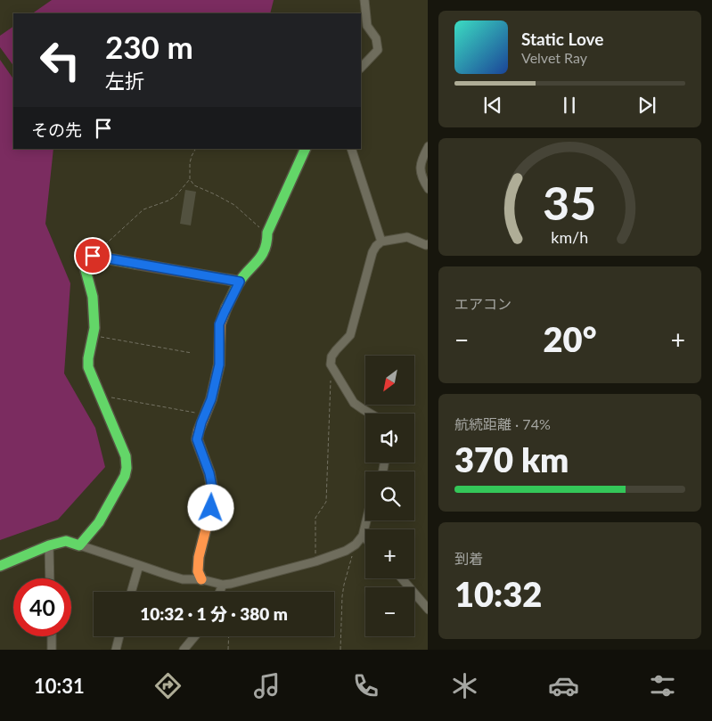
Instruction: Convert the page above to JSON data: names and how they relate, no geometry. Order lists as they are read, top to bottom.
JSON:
{
  "north": "bottom left",
  "page": {
    "turn": ["230 m", "左折"],
    "song": ["Static Love", "Velvet Ray"],
    "then": "その先",
    "tile": [
      "エアコン",
      ["航続距離 · 74%", "370 km"],
      ["到着", "10:32"]
    ],
    "heat": ["−", "20°", "+"],
    "map_buttons": ["+", "−"],
    "limit": "40",
    "trip": "10:32 · 1 分 · 380 m",
    "tabs": "10:31",
    "gauge": ["35", "km/h"]
  }
}
